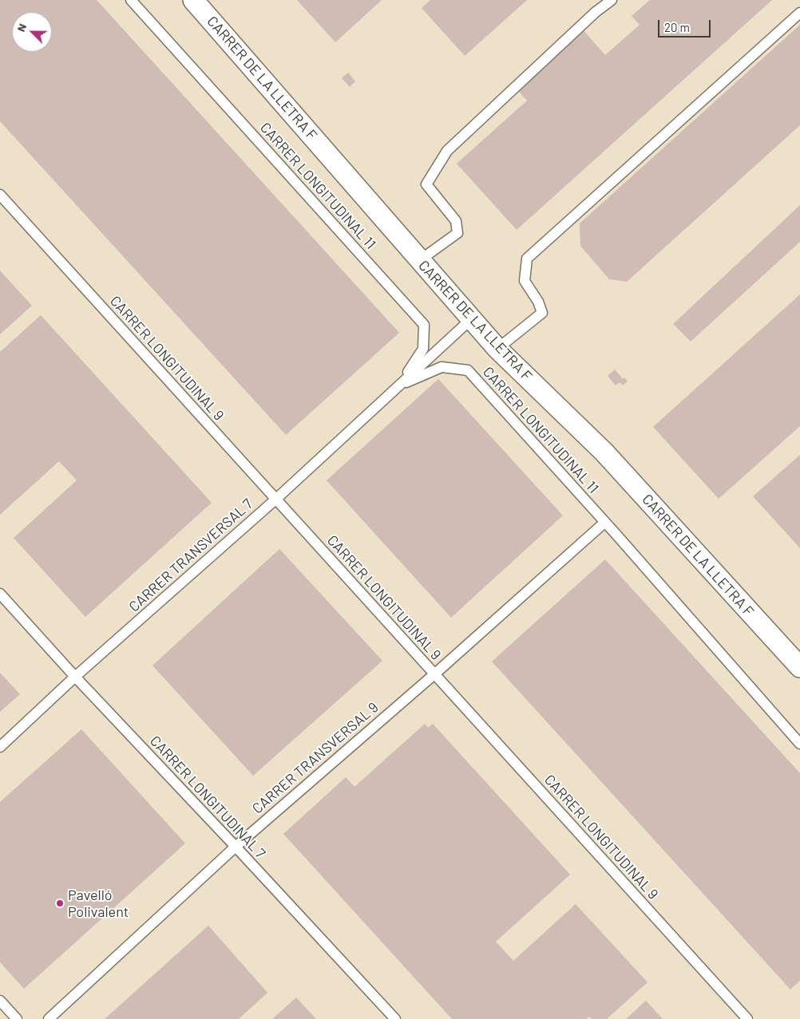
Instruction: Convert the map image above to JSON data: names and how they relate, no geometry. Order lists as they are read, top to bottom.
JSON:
{
  "streets": {
    "street": ["CARRER DE LA LLETRA F"],
    "lane": [
      "CARRER LONGITUDINAL 11",
      "CARRER LONGITUDINAL 9",
      "CARRER TRANSVERSAL 7",
      "CARRER TRANSVERSAL 9",
      "CARRER LONGITUDINAL 7"
    ]
  },
  "crossings": [
    ["CARRER LONGITUDINAL 11", "CARRER TRANSVERSAL 7"],
    ["CARRER LONGITUDINAL 11", "CARRER TRANSVERSAL 9"],
    ["CARRER LONGITUDINAL 9", "CARRER TRANSVERSAL 7"],
    ["CARRER LONGITUDINAL 9", "CARRER TRANSVERSAL 9"],
    ["CARRER TRANSVERSAL 7", "CARRER LONGITUDINAL 7"],
    ["CARRER TRANSVERSAL 9", "CARRER LONGITUDINAL 7"]
  ],
  "places": ["Pavelló Polivalent"],
  "scale_bar": "20 m",
  "north": "top left"
}
